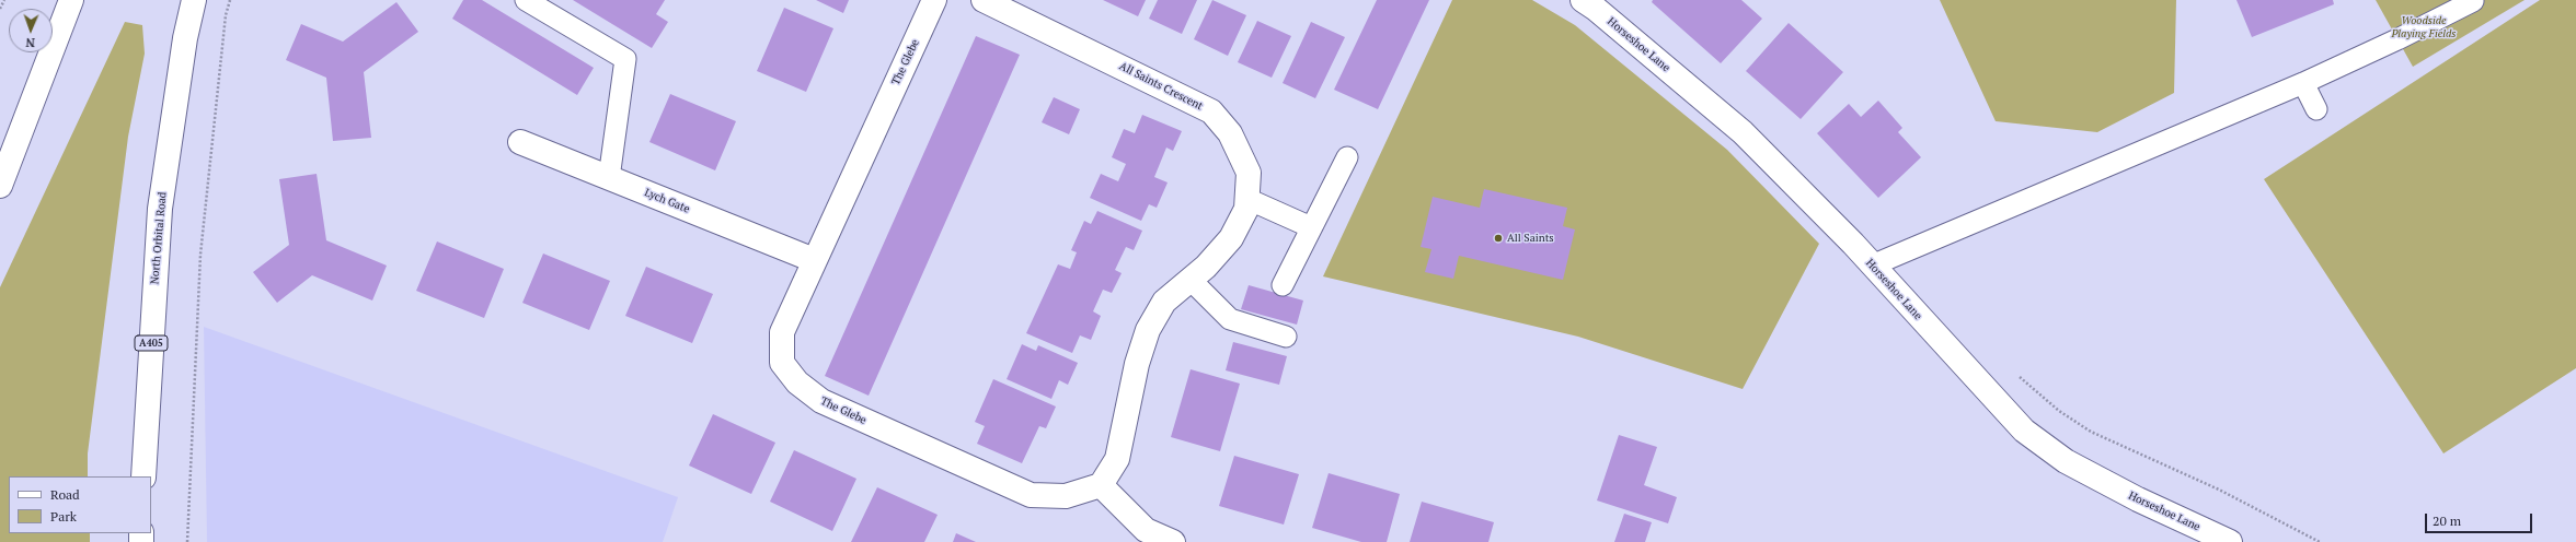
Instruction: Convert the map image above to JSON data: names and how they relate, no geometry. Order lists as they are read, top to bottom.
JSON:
{
  "streets": {
    "main road": [
      "Horseshoe Lane",
      "The Glebe",
      "All Saints Crescent",
      "Lych Gate",
      "North Orbital Road",
      "A405"
    ]
  },
  "crossings": [
    ["The Glebe", "All Saints Crescent"],
    ["The Glebe", "Lych Gate"]
  ],
  "parks": ["Woodside Playing Fields"],
  "places": ["All Saints"],
  "legend": ["Road", "Park"],
  "scale_bar": "20 m",
  "north": "bottom"
}
